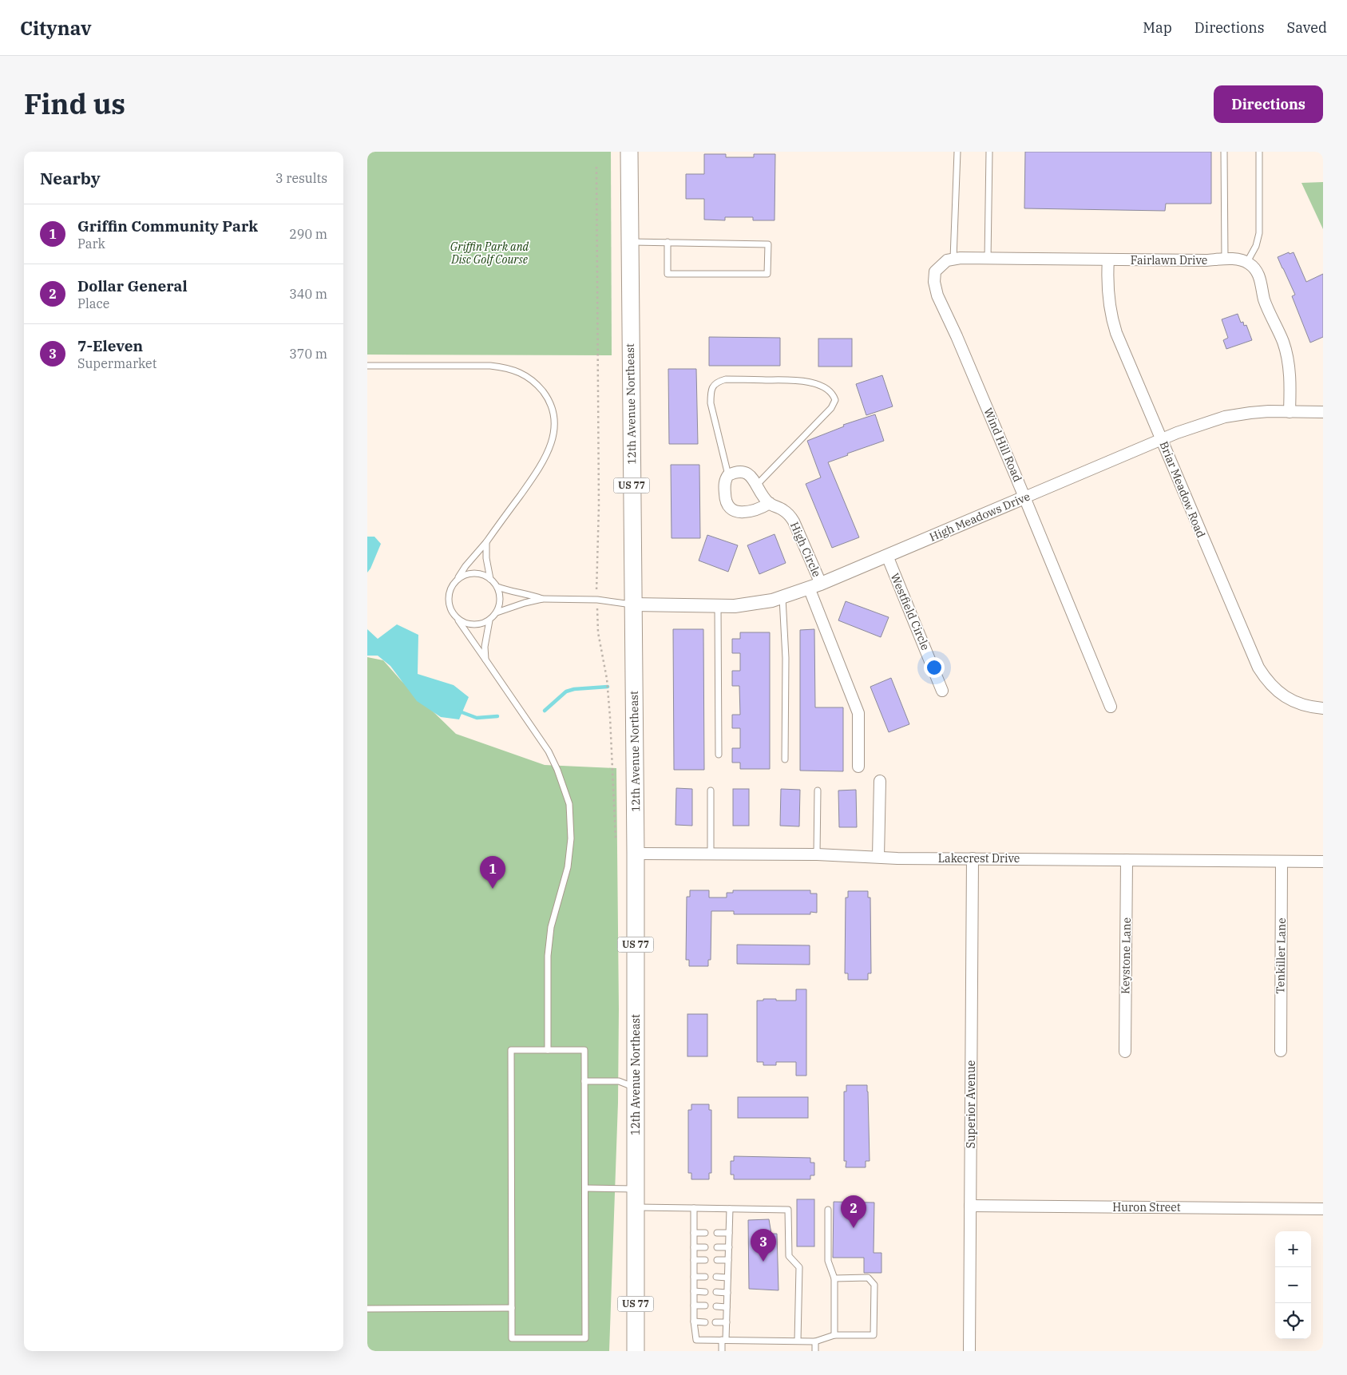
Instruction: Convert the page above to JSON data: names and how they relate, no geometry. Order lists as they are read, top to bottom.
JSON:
{
  "streets": {
    "main road": ["12th Avenue Northeast", "US 77"],
    "street": [
      "Fairlawn Drive",
      "Wind Hill Road",
      "Briar Meadow Road",
      "High Meadows Drive",
      "High Circle",
      "Westfield Circle",
      "Lakecrest Drive",
      "Keystone Lane",
      "Tenkiller Lane",
      "Superior Avenue",
      "Huron Street"
    ]
  },
  "crossings": [
    ["Fairlawn Drive", "Wind Hill Road"],
    ["Fairlawn Drive", "Briar Meadow Road"],
    ["12th Avenue Northeast", "High Meadows Drive"],
    ["12th Avenue Northeast", "Lakecrest Drive"],
    ["Wind Hill Road", "High Meadows Drive"],
    ["Briar Meadow Road", "High Meadows Drive"],
    ["High Meadows Drive", "High Circle"],
    ["High Meadows Drive", "Westfield Circle"],
    ["Lakecrest Drive", "Keystone Lane"],
    ["Lakecrest Drive", "Tenkiller Lane"],
    ["Lakecrest Drive", "Superior Avenue"],
    ["Superior Avenue", "Huron Street"]
  ],
  "parks": ["Griffin Park and Disc Golf Course"],
  "page": {
    "header": "Citynav",
    "nav": ["Map", "Directions", "Saved"],
    "title": "Find us",
    "buttons": "Directions",
    "heading": ["Nearby", "3 results"],
    "list": [
      {
        "mark": "1",
        "name": "Griffin Community Park",
        "note": "Park",
        "value": "290 m"
      },
      {
        "mark": "2",
        "name": "Dollar General",
        "note": "Place",
        "value": "340 m"
      },
      {
        "mark": "3",
        "name": "7-Eleven",
        "note": "Supermarket",
        "value": "370 m"
      }
    ],
    "pins": ["1", "2", "3"],
    "map_buttons": ["+", "−"]
  }
}
